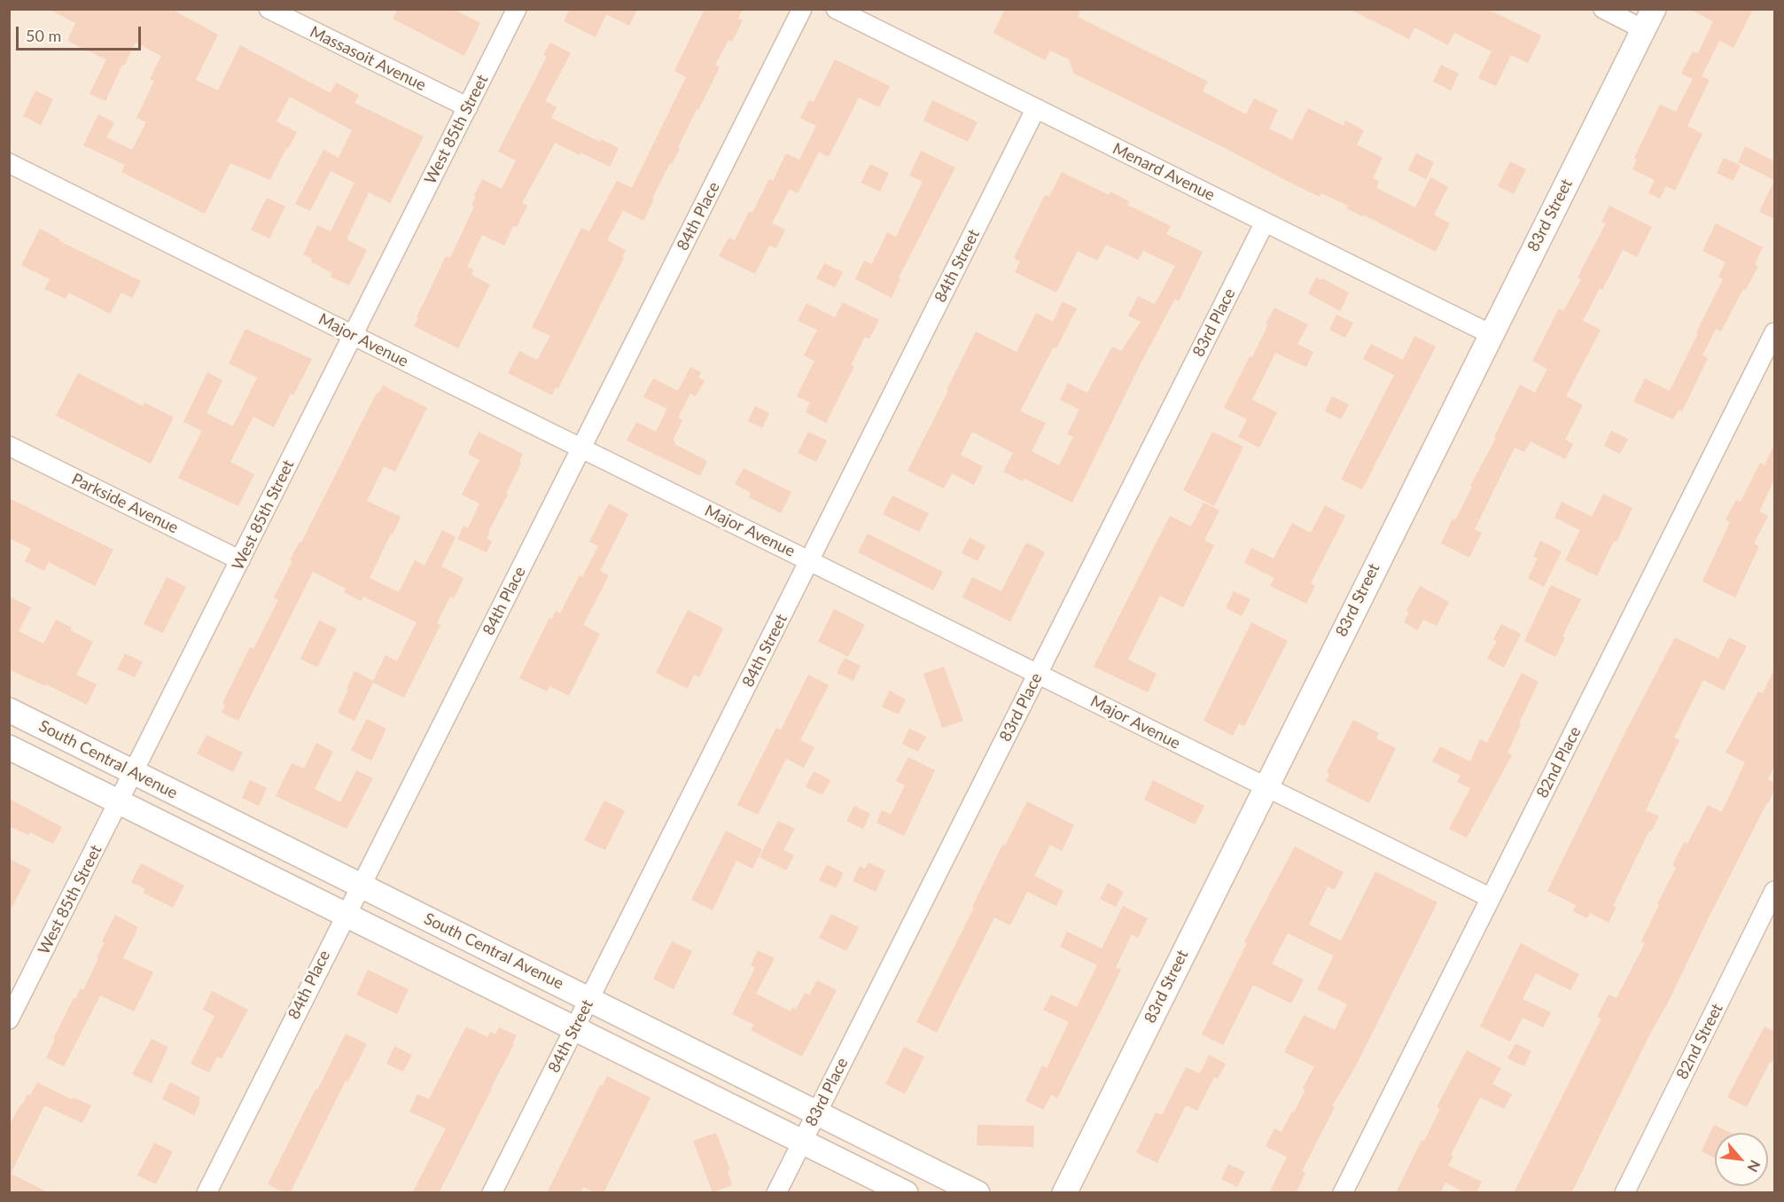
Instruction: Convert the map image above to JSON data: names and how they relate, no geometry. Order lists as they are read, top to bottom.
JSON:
{
  "streets": {
    "street": [
      "Massasoit Avenue",
      "West 85th Street",
      "Menard Avenue",
      "83rd Street",
      "84th Place",
      "84th Street",
      "83rd Place",
      "Major Avenue",
      "Parkside Avenue",
      "South Central Avenue",
      "82nd Place",
      "82nd Street"
    ]
  },
  "crossings": [
    ["Massasoit Avenue", "West 85th Street"],
    ["West 85th Street", "Major Avenue"],
    ["West 85th Street", "Parkside Avenue"],
    ["West 85th Street", "South Central Avenue"],
    ["Menard Avenue", "83rd Street"],
    ["Menard Avenue", "84th Street"],
    ["Menard Avenue", "83rd Place"],
    ["83rd Street", "Major Avenue"],
    ["84th Place", "Major Avenue"],
    ["84th Place", "South Central Avenue"],
    ["84th Street", "Major Avenue"],
    ["84th Street", "South Central Avenue"],
    ["83rd Place", "Major Avenue"],
    ["83rd Place", "South Central Avenue"],
    ["Major Avenue", "82nd Place"]
  ],
  "scale_bar": "50 m",
  "north": "bottom right"
}
